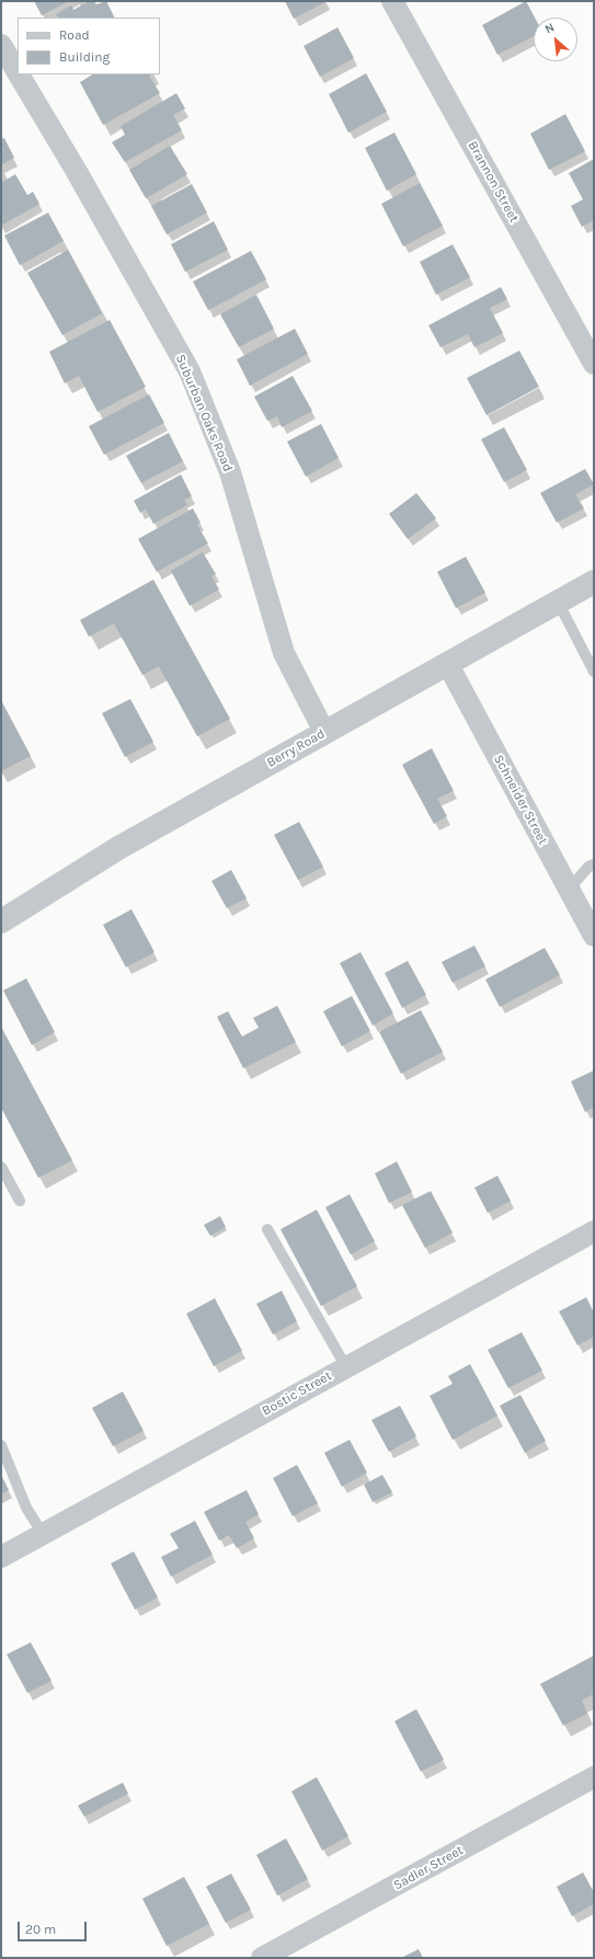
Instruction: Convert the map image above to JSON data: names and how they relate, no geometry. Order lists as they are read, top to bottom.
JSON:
{
  "streets": {
    "street": [
      "Brannon Street",
      "Suburban Oaks Road",
      "Berry Road",
      "Schneider Street",
      "Bostic Street",
      "Sadler Street"
    ]
  },
  "crossings": [
    ["Suburban Oaks Road", "Berry Road"],
    ["Berry Road", "Schneider Street"]
  ],
  "legend": ["Road", "Building"],
  "scale_bar": "20 m",
  "north": "top left"
}
